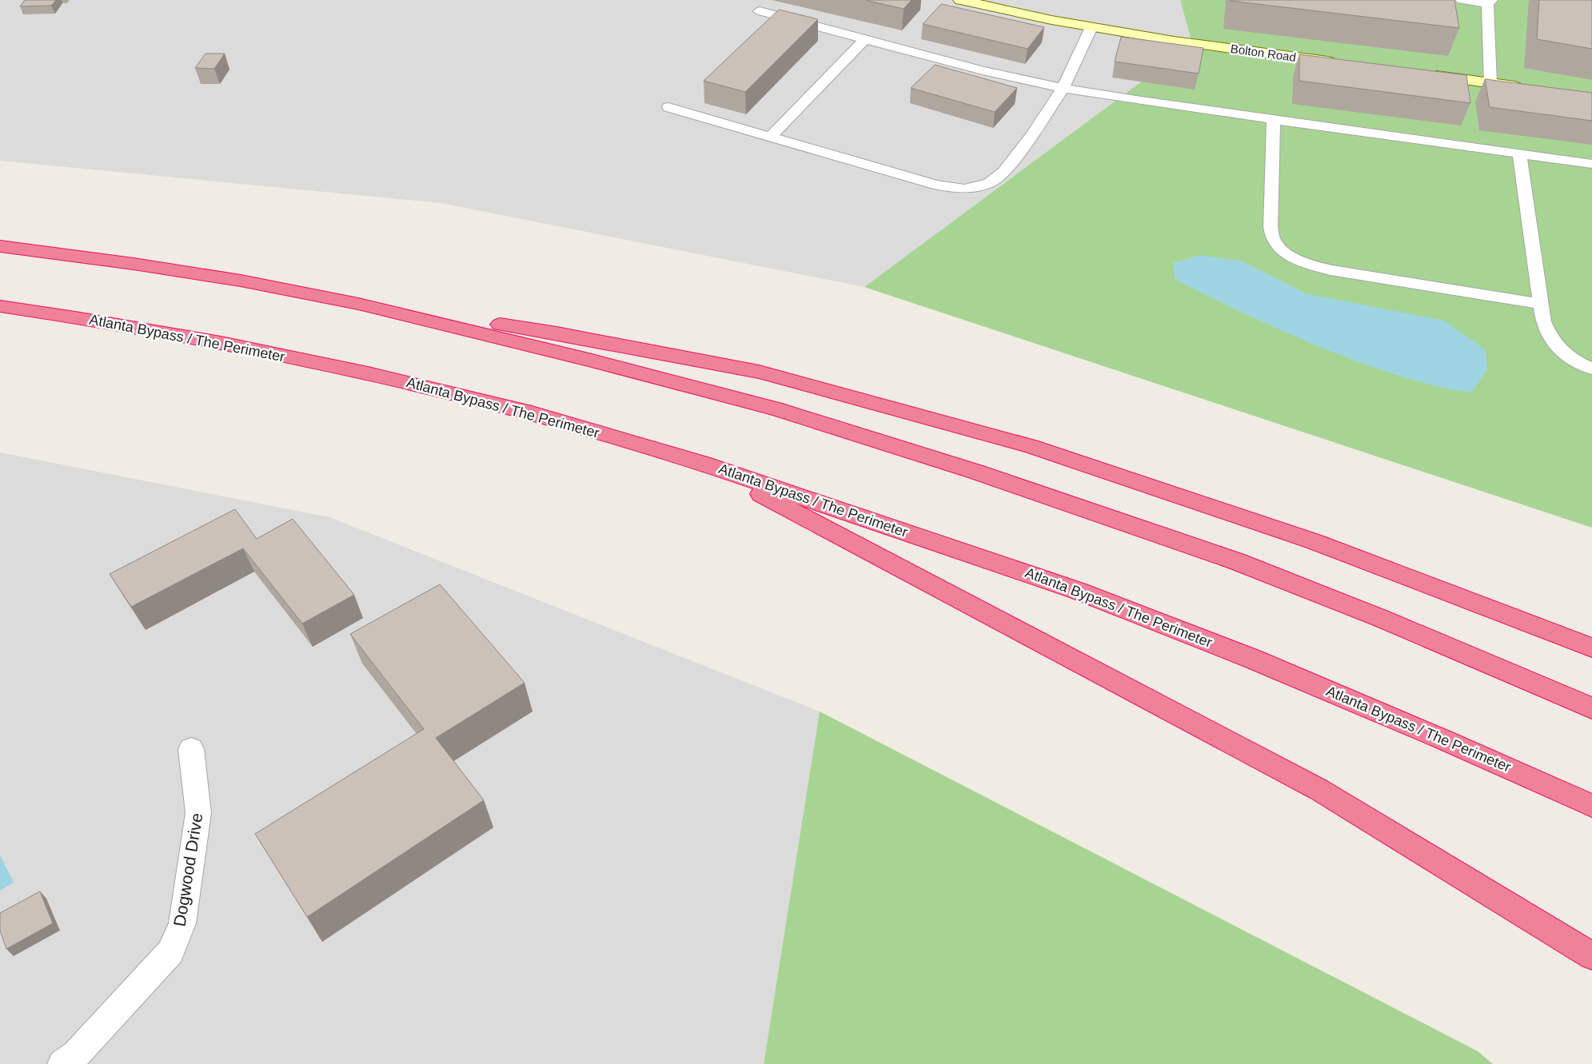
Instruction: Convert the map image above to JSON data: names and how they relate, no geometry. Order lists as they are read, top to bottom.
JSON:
{
  "streets": {
    "highway": ["Atlanta Bypass / The Perimeter"],
    "street": ["Bolton Road", "Dogwood Drive"]
  }
}
